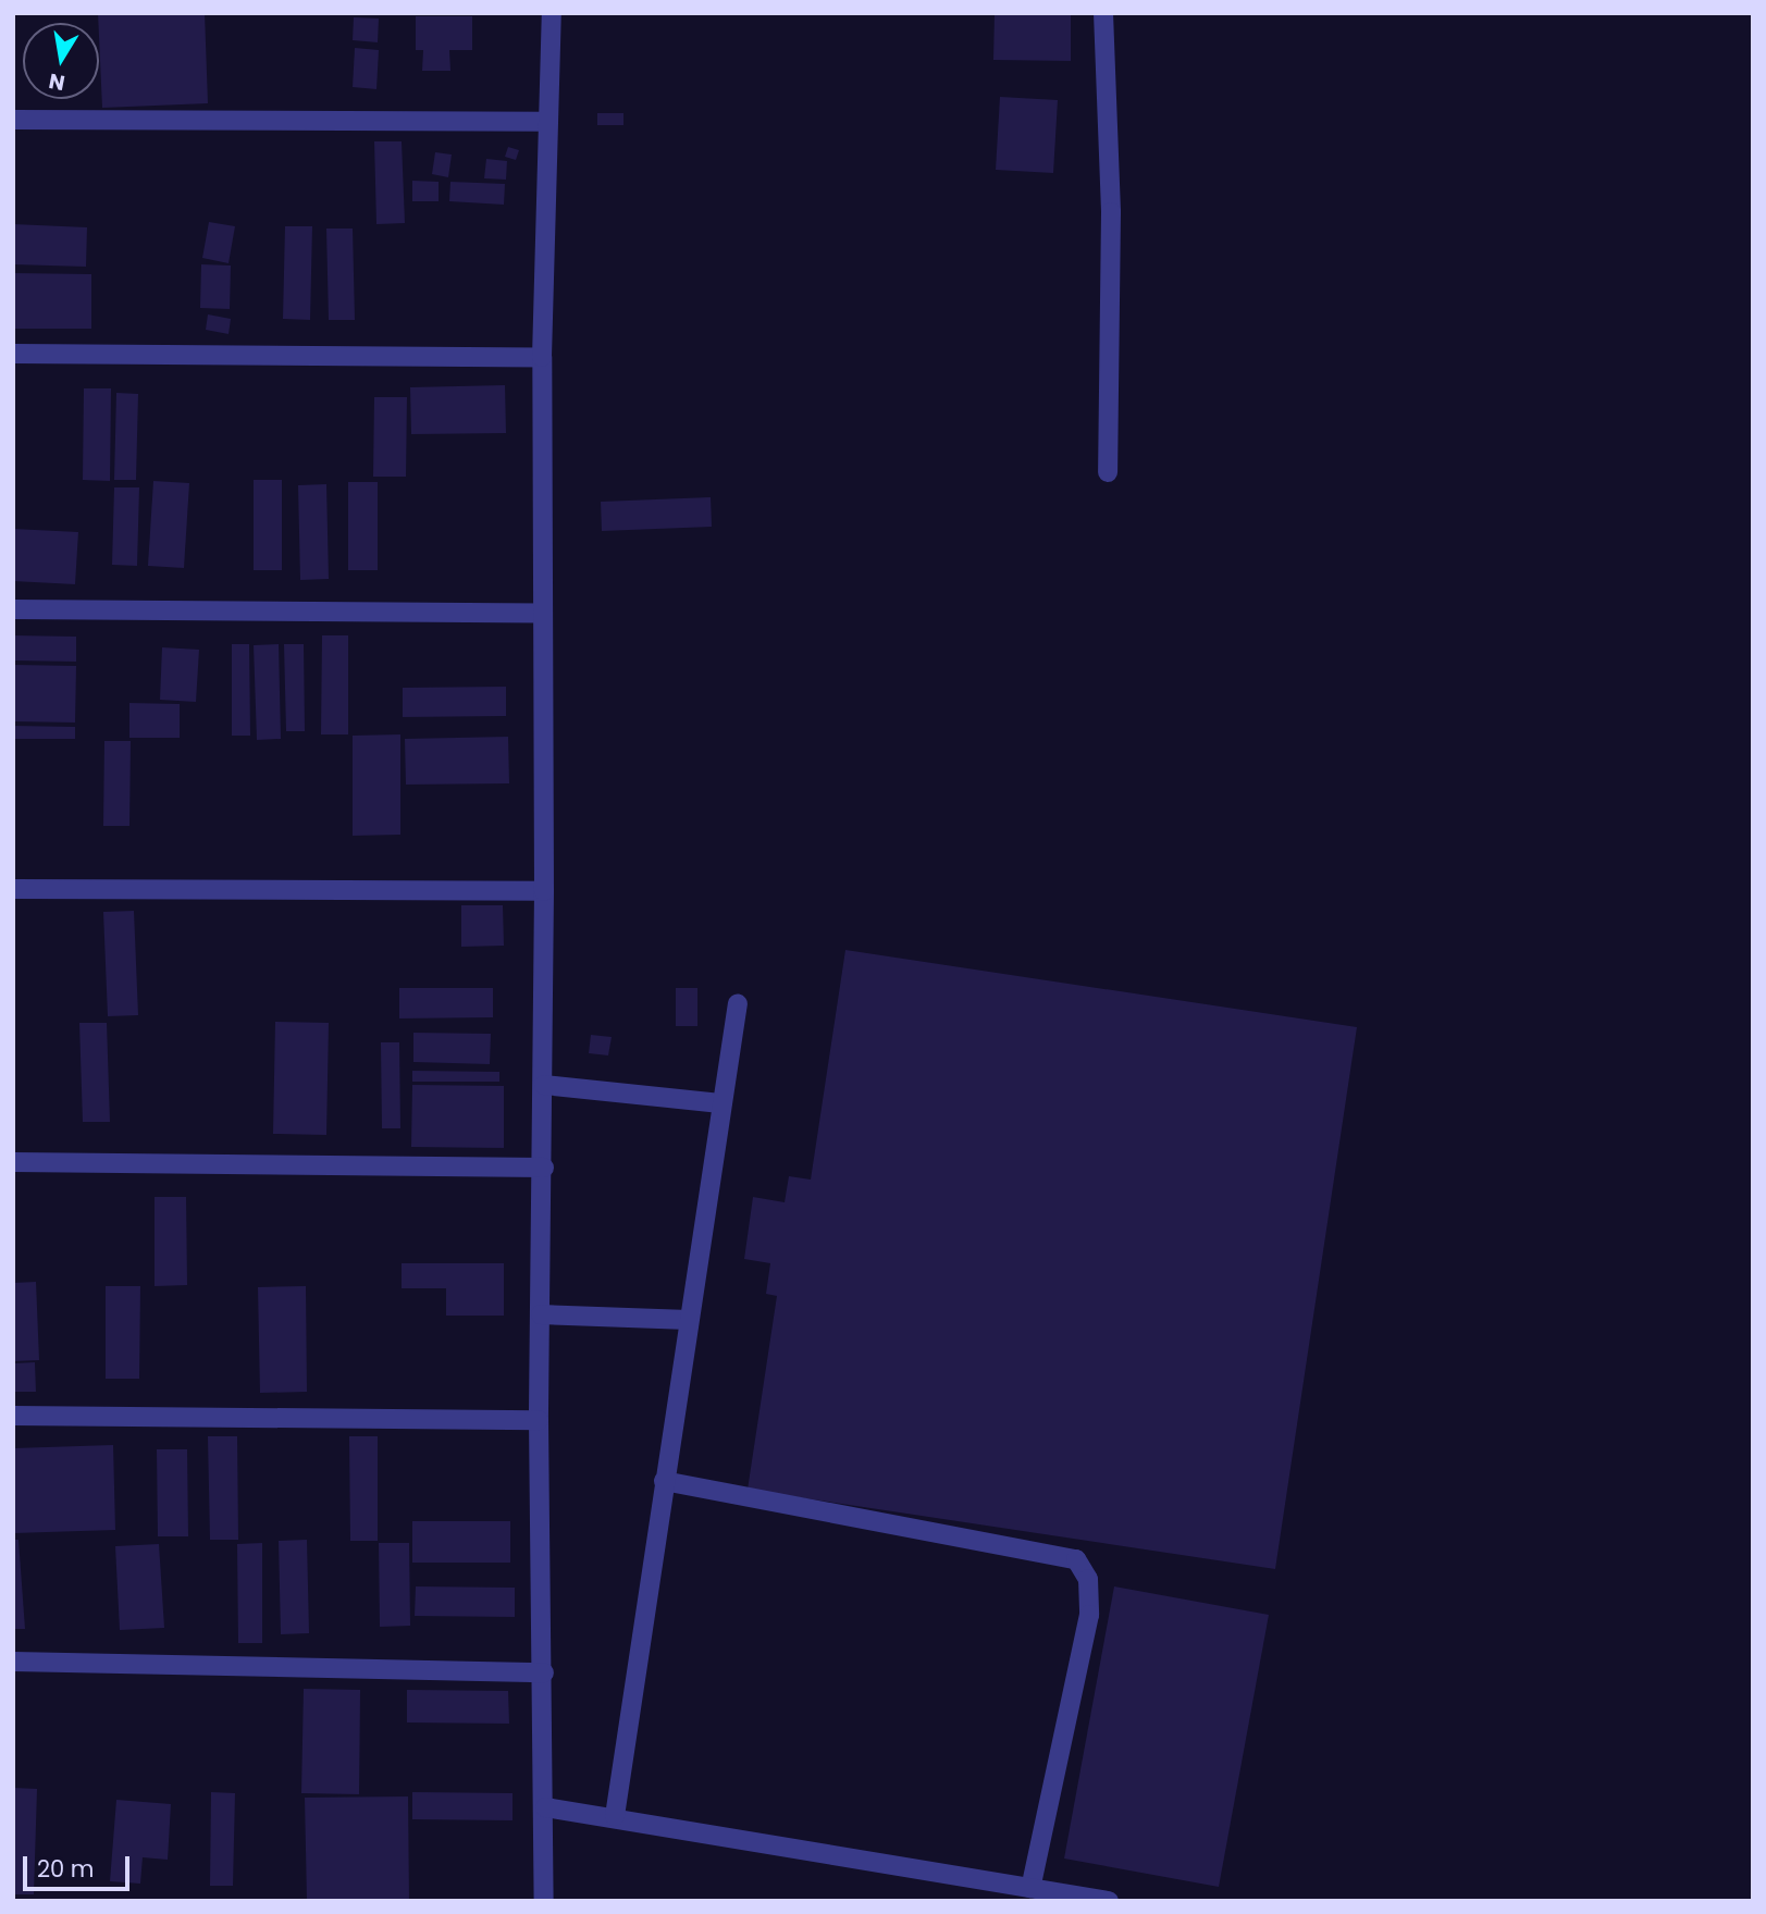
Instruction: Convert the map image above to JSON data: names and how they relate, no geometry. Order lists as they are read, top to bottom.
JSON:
{
  "scale_bar": "20 m",
  "north": "bottom"
}
